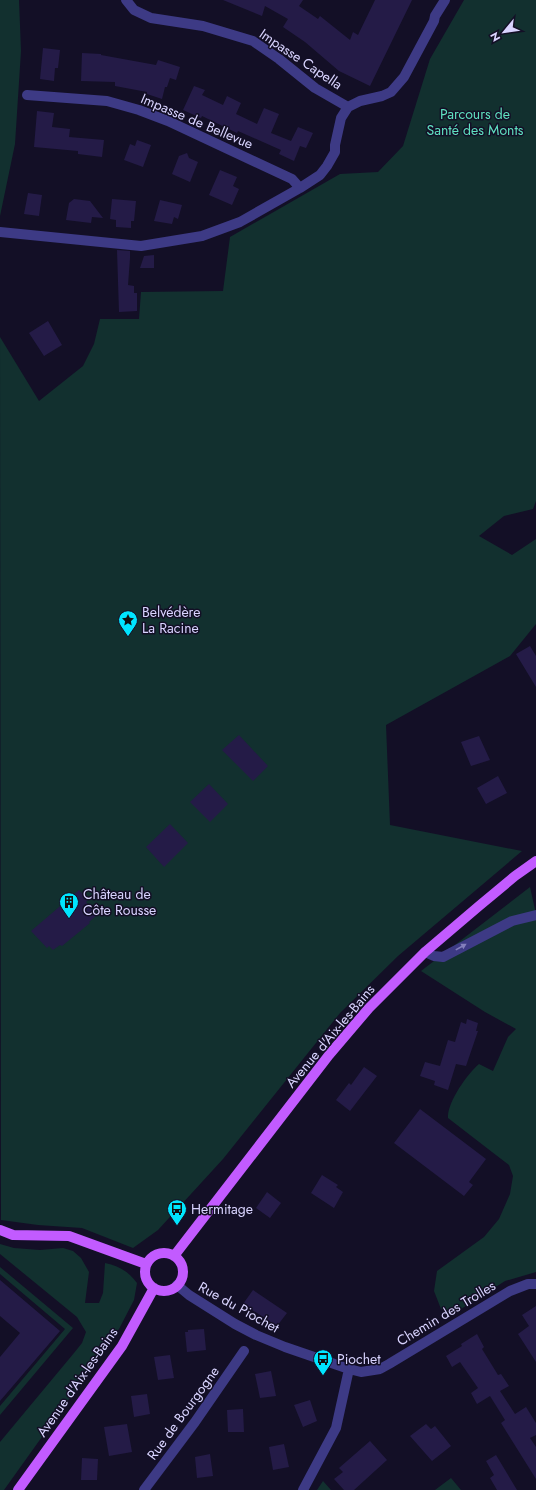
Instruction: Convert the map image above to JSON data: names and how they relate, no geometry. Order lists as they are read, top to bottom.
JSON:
{
  "streets": {
    "main road": ["Avenue d'Aix-les-Bains"],
    "street": [
      "Impasse Capella",
      "Impasse de Bellevue",
      "Rue du Piochet",
      "Chemin des Trolles",
      "Rue de Bourgogne"
    ]
  },
  "crossings": [
    ["Avenue d'Aix-les-Bains", "Rue du Piochet"],
    ["Rue du Piochet", "Chemin des Trolles"]
  ],
  "parks": ["Parcours de Santé des Monts"],
  "places": {
    "place": ["Belvédère La Racine"],
    "building": ["Château de Côte Rousse"],
    "bus stop": ["Hermitage", "Piochet"]
  },
  "north": "bottom left"
}
